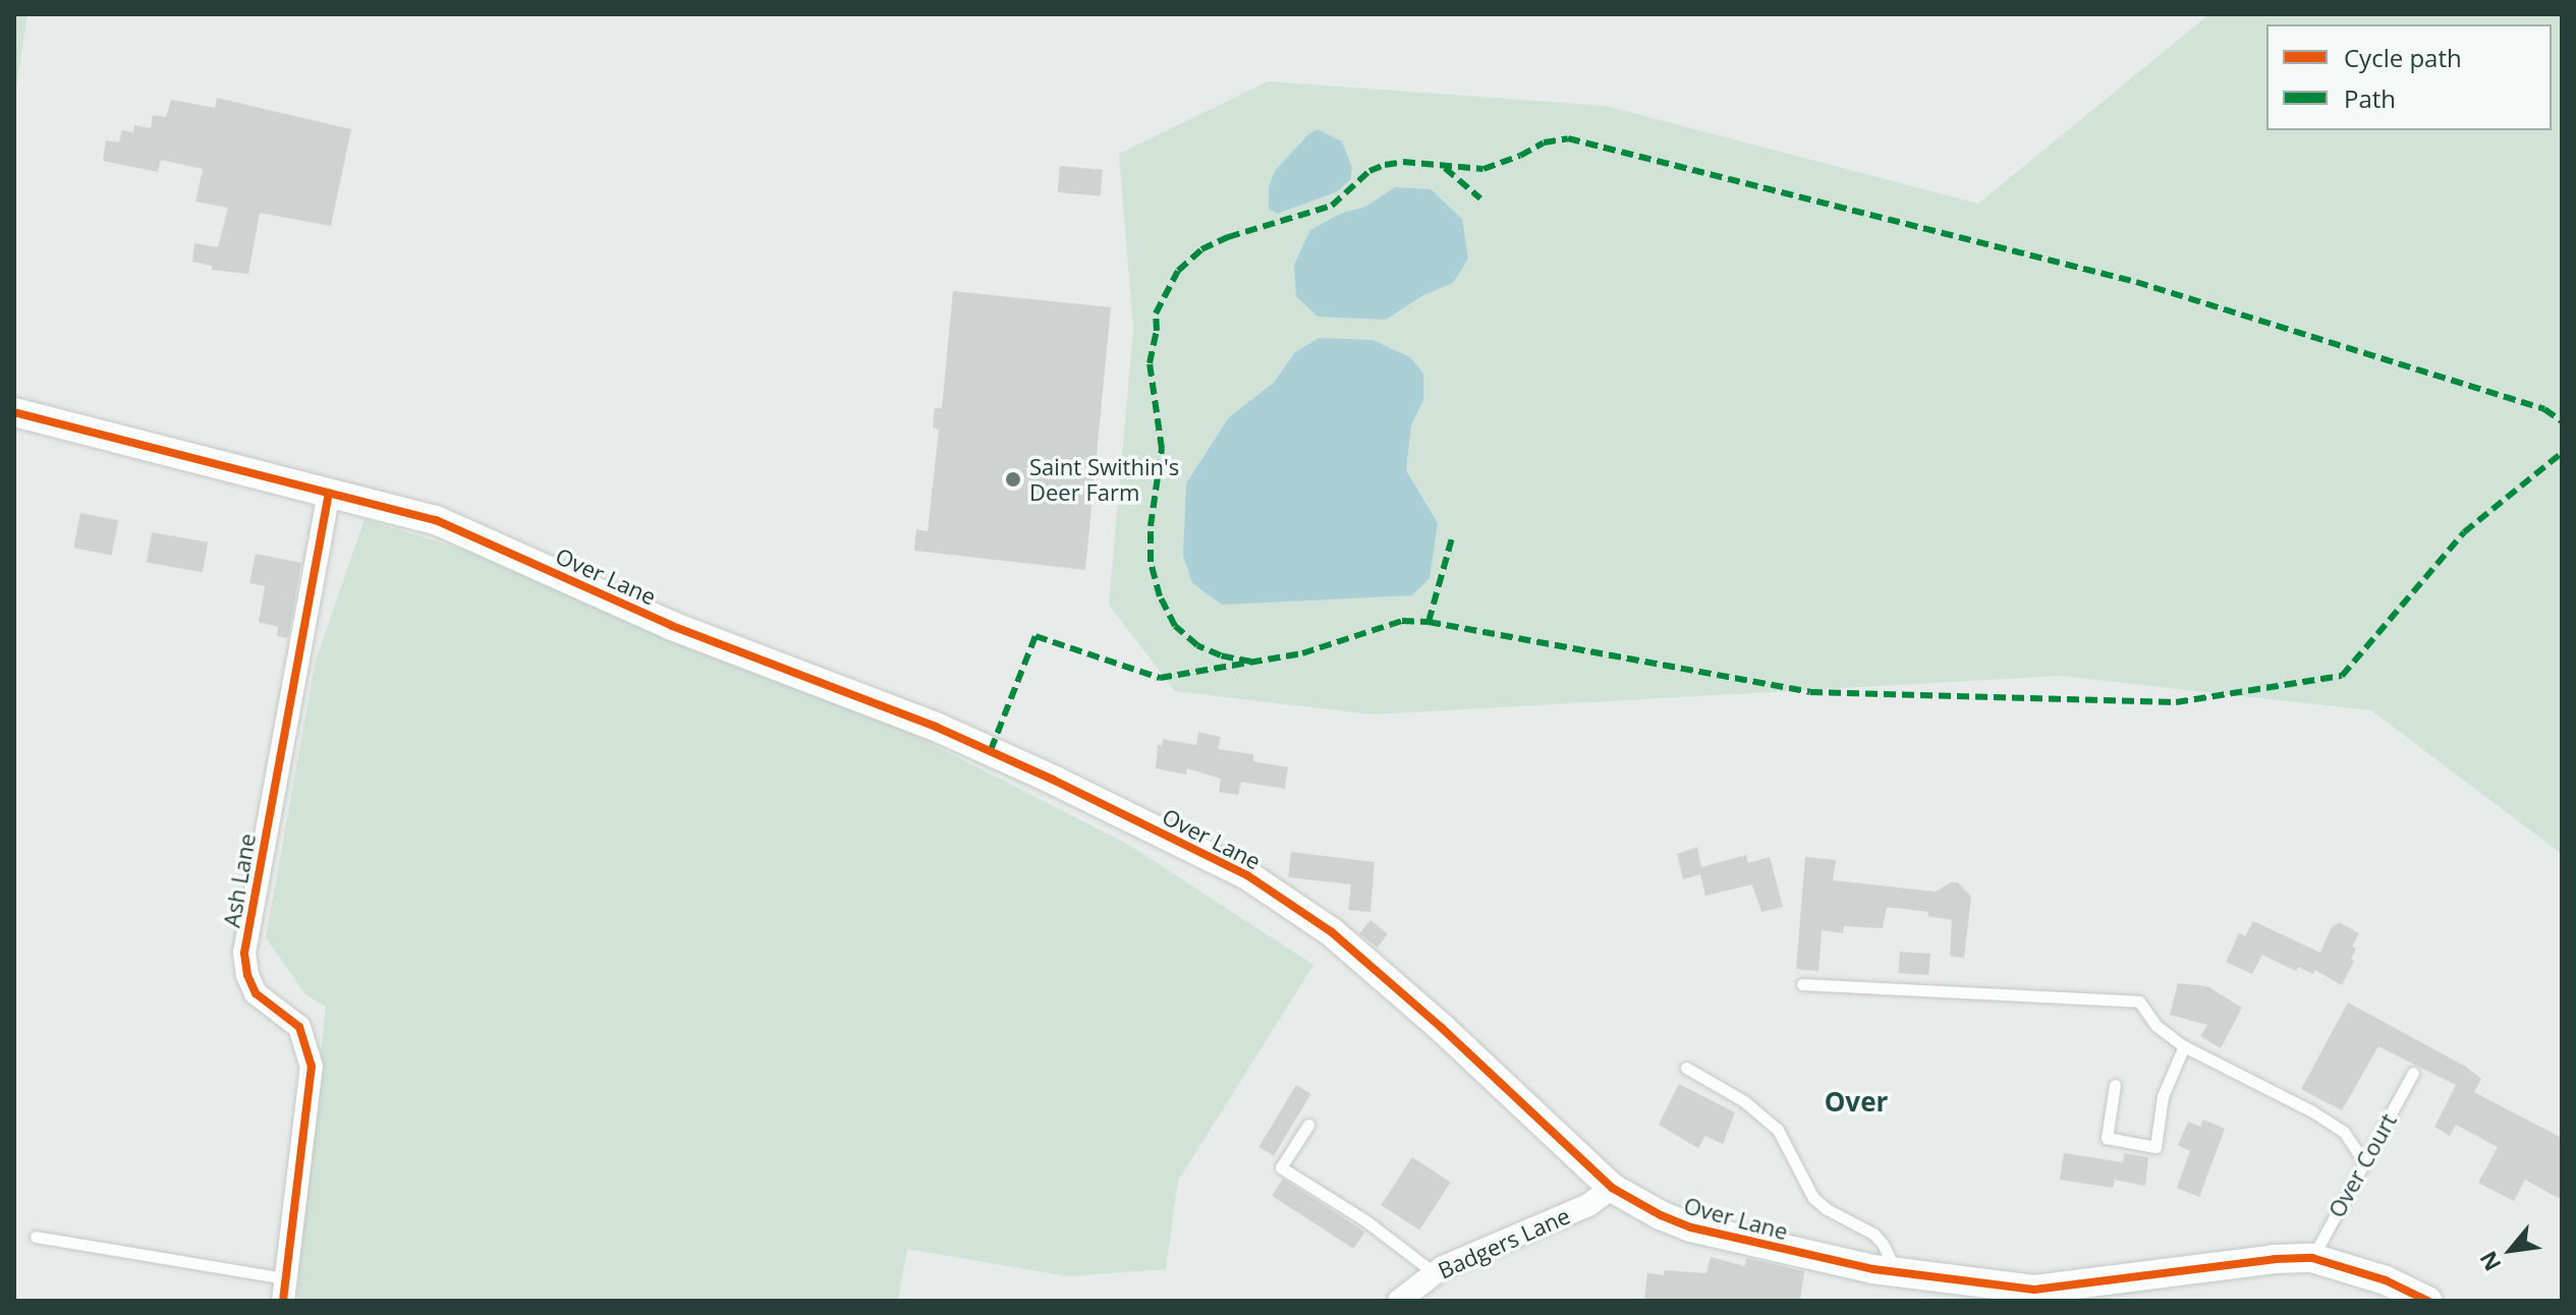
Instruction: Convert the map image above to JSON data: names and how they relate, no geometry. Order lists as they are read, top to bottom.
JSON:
{
  "streets": {
    "street": ["Over Lane", "Ash Lane", "Badgers Lane"],
    "lane": ["Over Court"]
  },
  "crossings": [
    ["Over Lane", "Ash Lane"],
    ["Over Lane", "Over Court"],
    ["Over Lane", "Badgers Lane"]
  ],
  "districts": ["Over"],
  "places": ["Saint Swithin's Deer Farm"],
  "legend": ["Cycle path", "Path"],
  "north": "bottom left"
}
